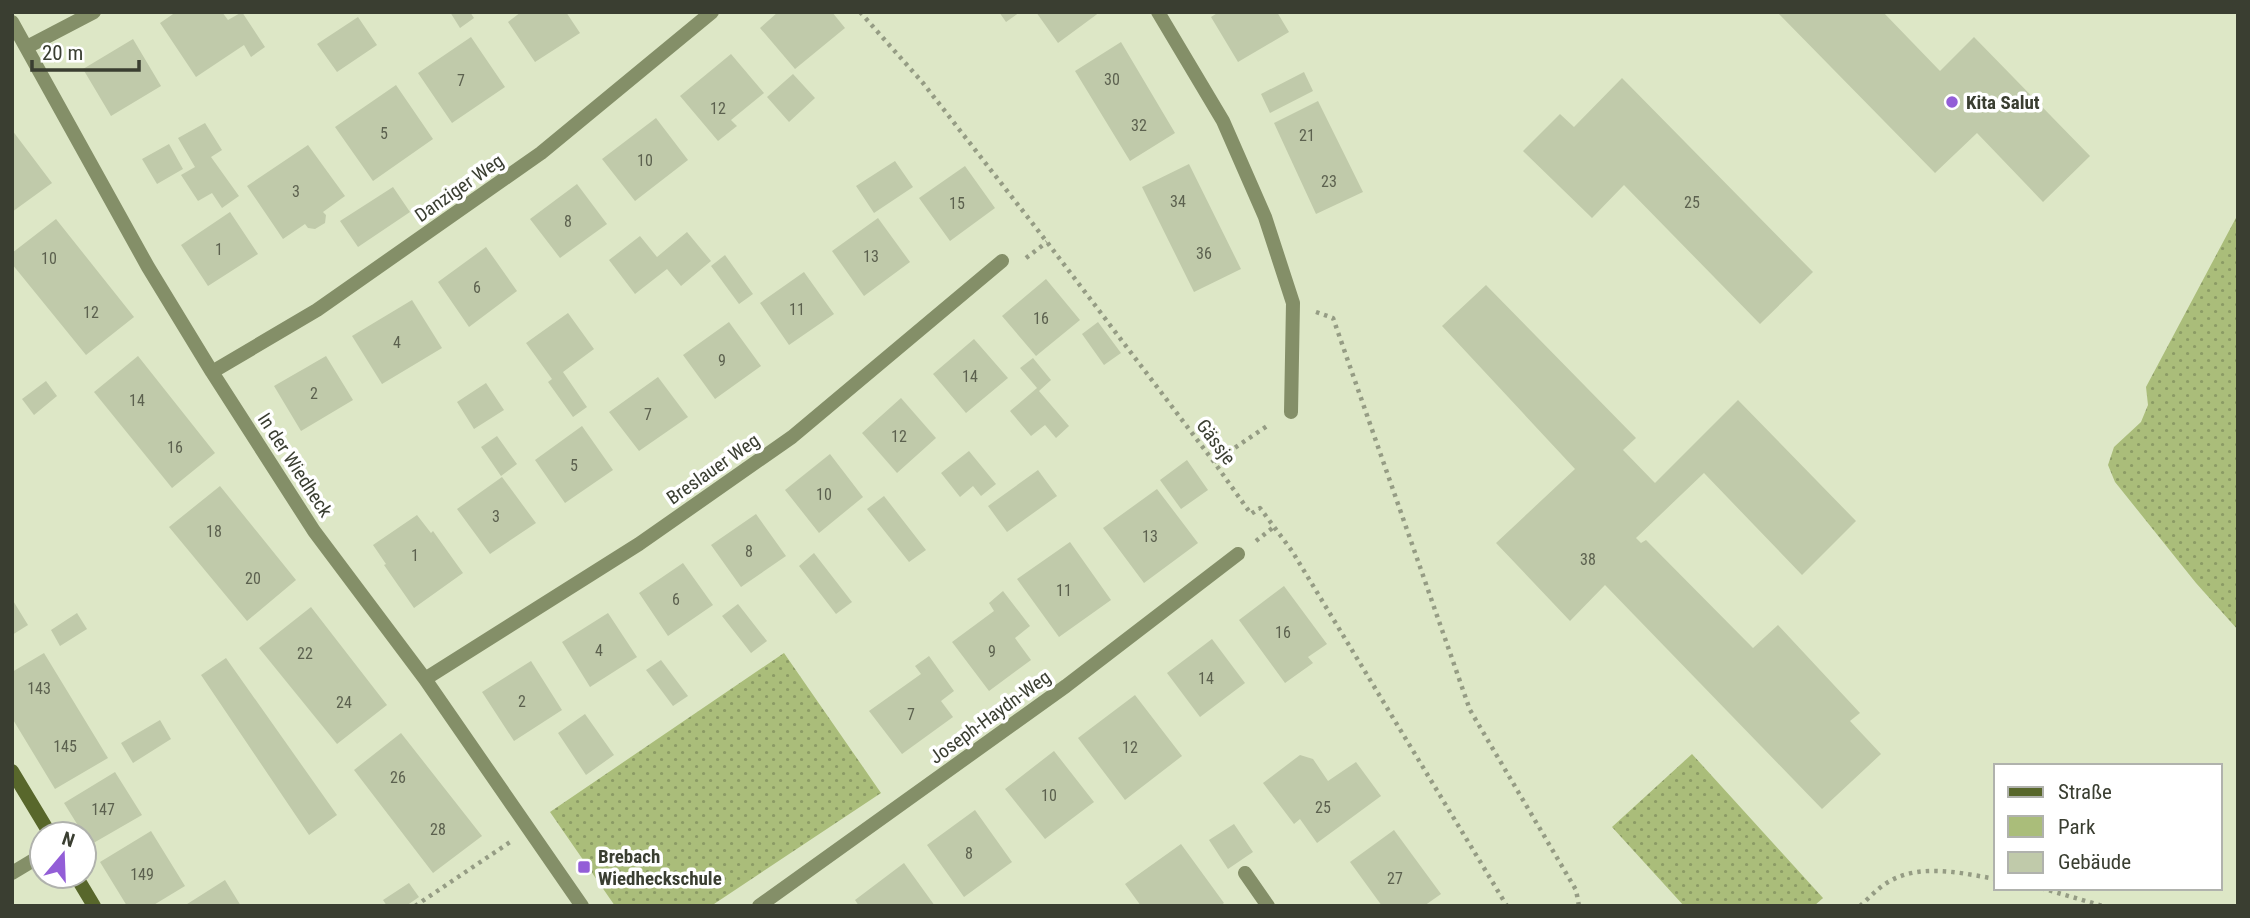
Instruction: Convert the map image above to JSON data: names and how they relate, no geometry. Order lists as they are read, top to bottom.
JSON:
{
  "streets": {
    "street": [
      "Danziger Weg",
      "In der Wiedheck",
      "Breslauer Weg",
      "Joseph-Haydn-Weg"
    ],
    "path": ["Gässje"]
  },
  "crossings": [
    ["Danziger Weg", "In der Wiedheck"],
    ["In der Wiedheck", "Breslauer Weg"]
  ],
  "places": {
    "other": ["Kita Salut"],
    "transit": ["Brebach Wiedheckschule"]
  },
  "house_numbers": [
    "30",
    "7",
    "12",
    "32",
    "5",
    "21",
    "10",
    "23",
    "3",
    "34",
    "25",
    "15",
    "8",
    "1",
    "36",
    "13",
    "10",
    "6",
    "11",
    "12",
    "16",
    "4",
    "9",
    "14",
    "2",
    "14",
    "7",
    "12",
    "16",
    "5",
    "10",
    "3",
    "18",
    "13",
    "8",
    "1",
    "38",
    "20",
    "11",
    "6",
    "16",
    "4",
    "9",
    "22",
    "14",
    "143",
    "2",
    "24",
    "7",
    "145",
    "12",
    "26",
    "10",
    "25",
    "147",
    "28",
    "8",
    "149",
    "27"
  ],
  "legend": ["Straße", "Park", "Gebäude"],
  "scale_bar": "20 m",
  "north": "top"
}
